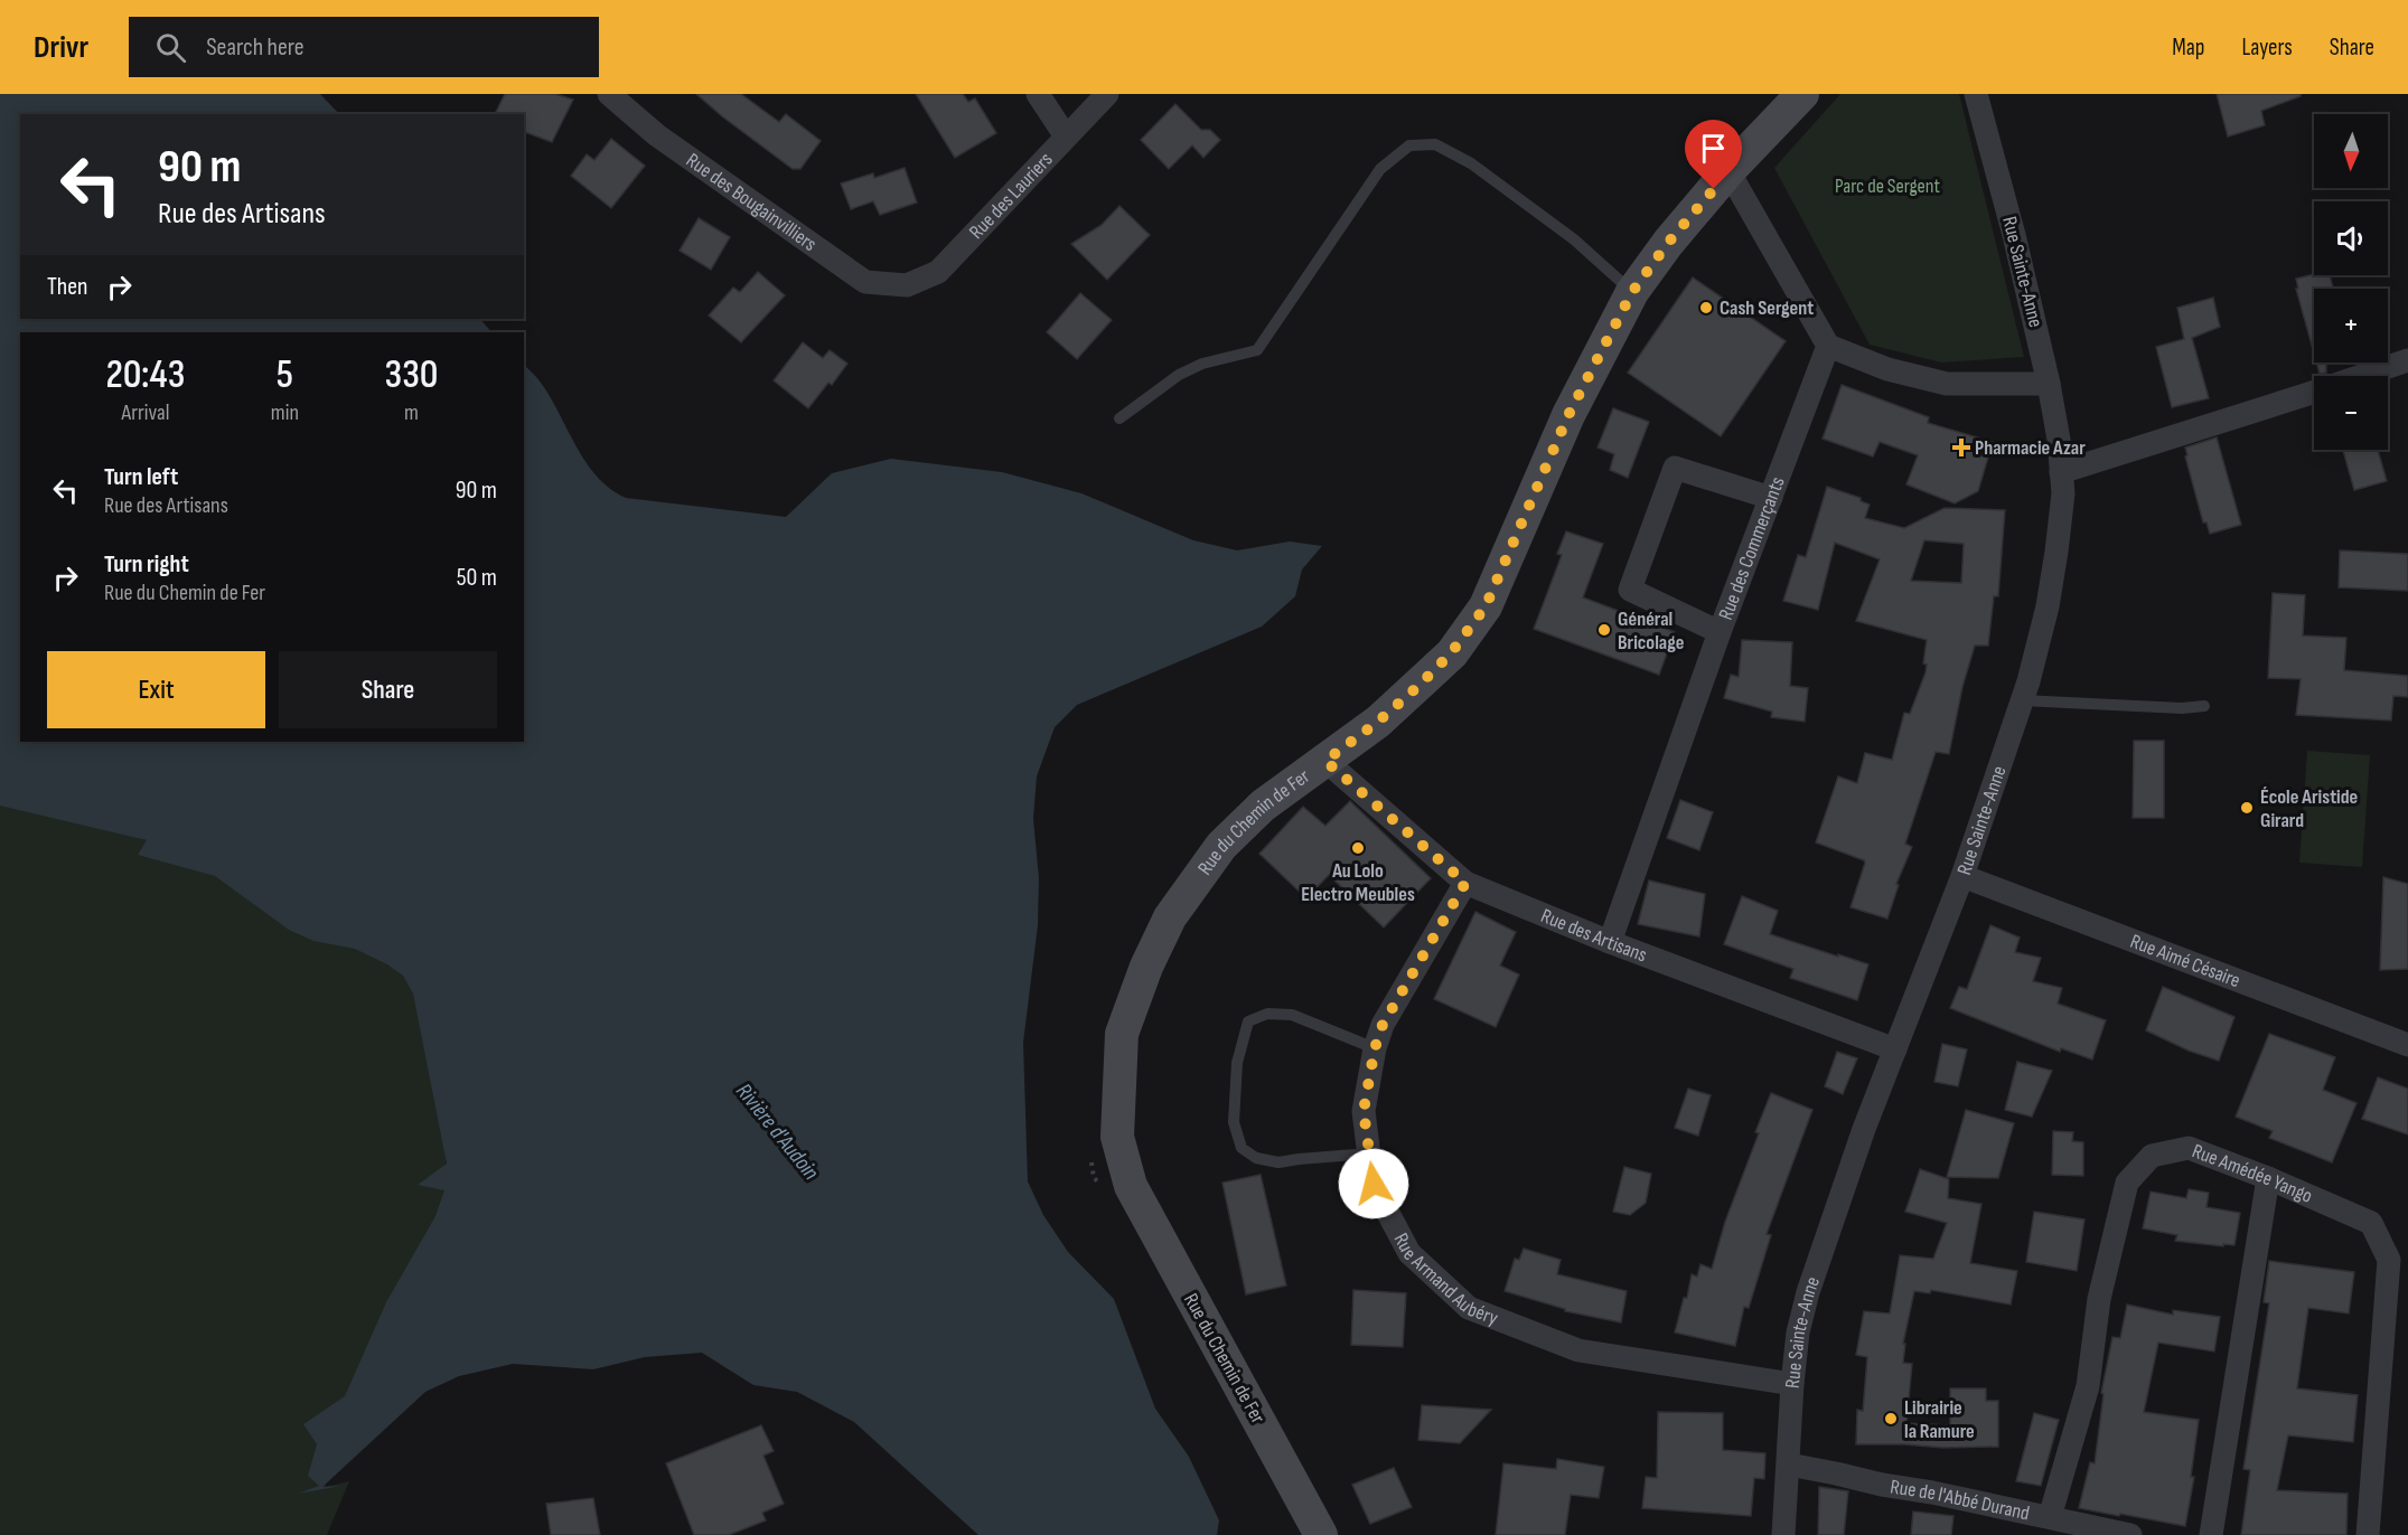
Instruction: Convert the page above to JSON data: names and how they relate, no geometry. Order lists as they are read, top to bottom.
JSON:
{
  "streets": {
    "main road": ["Rue du Chemin de Fer"],
    "street": [
      "Rue des Lauriers",
      "Rue des Bougainvilliers",
      "Rue Sainte-Anne",
      "Rue des Commerçants",
      "Rue des Artisans",
      "Rue Aimé Césaire",
      "Rue Amédée Yango",
      "Rue Armand Aubéry",
      "Rue de l'Abbé Durand"
    ]
  },
  "crossings": [
    ["Rue des Lauriers", "Rue des Bougainvilliers"],
    ["Rue Sainte-Anne", "Rue des Artisans"],
    ["Rue Sainte-Anne", "Rue Aimé Césaire"],
    ["Rue Sainte-Anne", "Rue Armand Aubéry"],
    ["Rue Sainte-Anne", "Rue de l'Abbé Durand"],
    ["Rue des Commerçants", "Rue des Artisans"],
    ["Rue du Chemin de Fer", "Rue des Artisans"],
    ["Rue des Artisans", "Rue Armand Aubéry"],
    ["Rue Amédée Yango", "Rue de l'Abbé Durand"]
  ],
  "water": ["Rivière d'Audoin"],
  "parks": ["Parc de Sergent"],
  "places": {
    "other": [
      "Cash Sergent",
      "Général Bricolage",
      "École Aristide Girard",
      "Au Lolo Electro Meubles",
      "Librairie la Ramure"
    ],
    "health": ["Pharmacie Azar"]
  },
  "north": "bottom",
  "page": {
    "header": "Drivr",
    "search": "Search here",
    "nav": ["Map", "Layers", "Share"],
    "map_buttons": ["+", "−"],
    "turn": ["90 m", "Rue des Artisans"],
    "then": "Then",
    "eta": [
      "20:43",
      "Arrival",
      "5",
      "min",
      "330",
      "m"
    ],
    "list": [
      {
        "name": "Turn left",
        "note": "Rue des Artisans",
        "value": "90 m"
      },
      {
        "name": "Turn right",
        "note": "Rue du Chemin de Fer",
        "value": "50 m"
      }
    ],
    "buttons": ["Exit", "Share"]
  }
}
